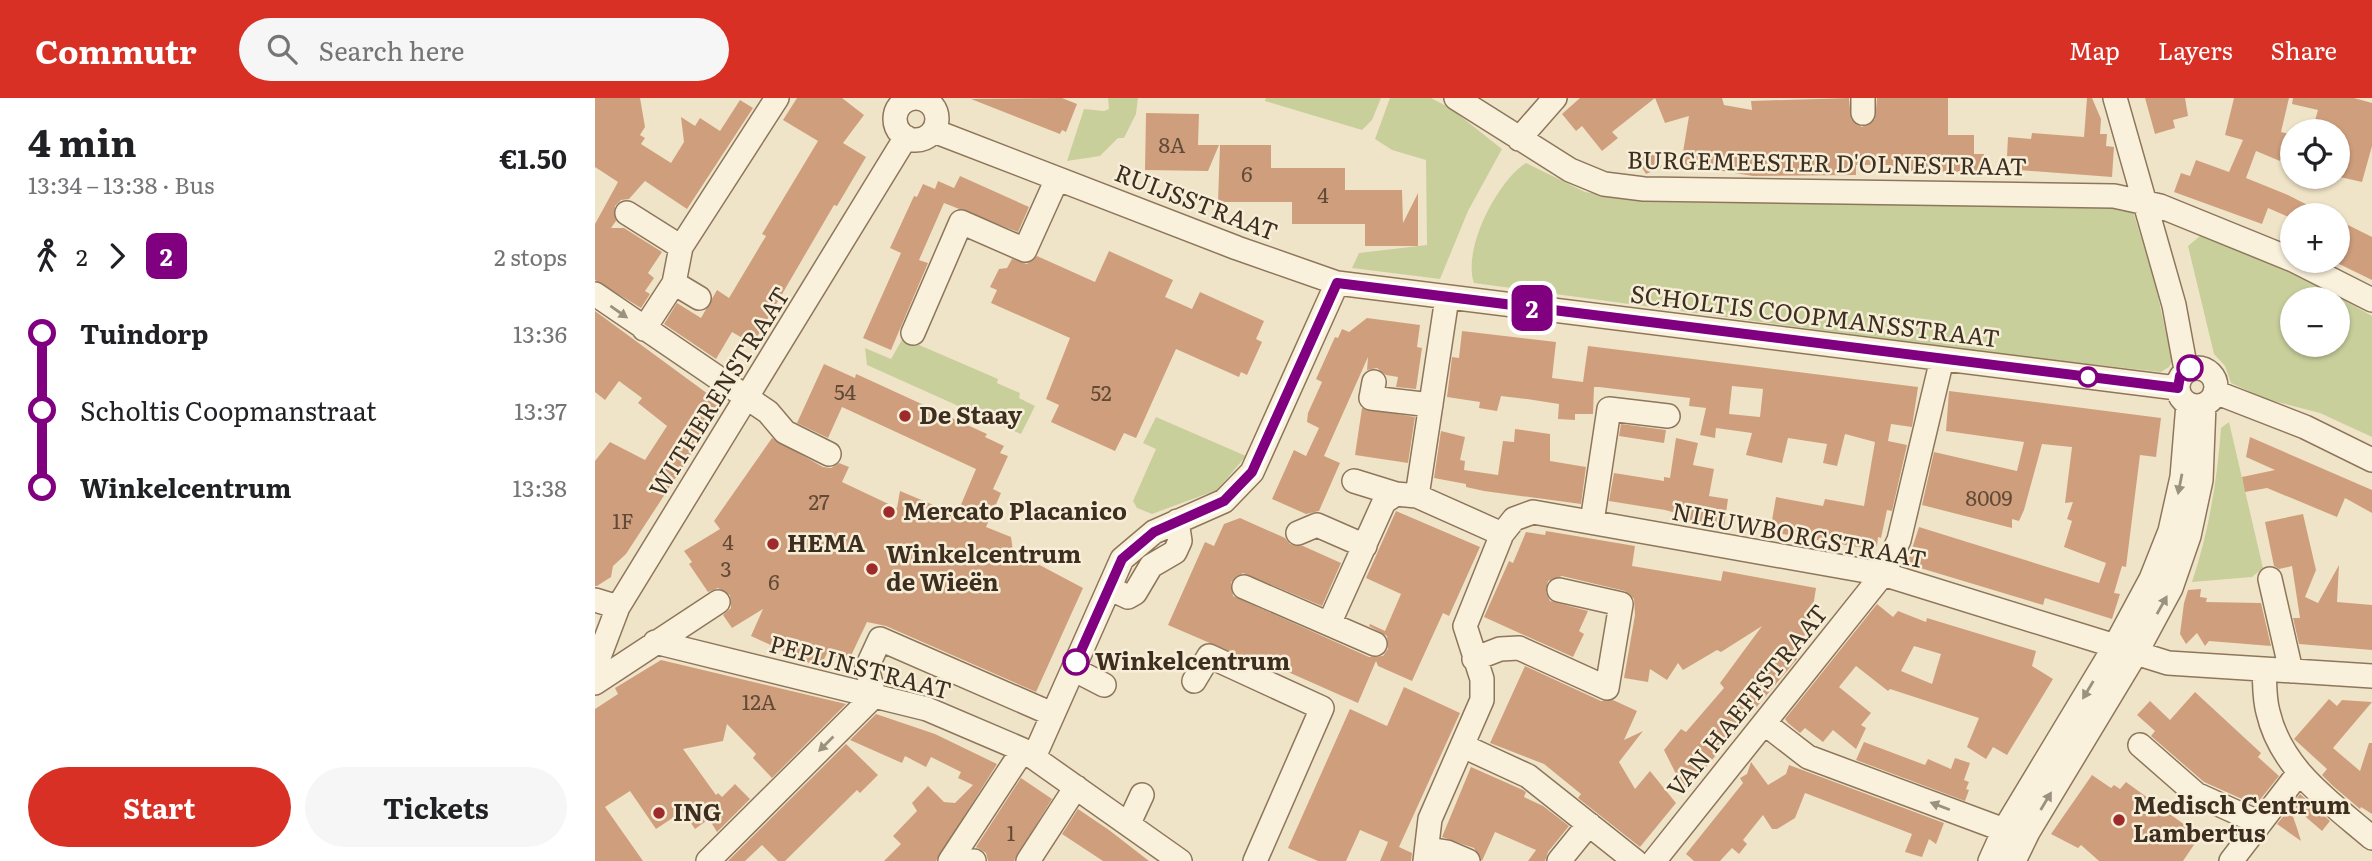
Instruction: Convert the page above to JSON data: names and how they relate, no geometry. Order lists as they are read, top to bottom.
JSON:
{
  "streets": {
    "street": [
      "BURGEMEESTER D'OLNESTRAAT",
      "RUIJSSTRAAT",
      "SCHOLTIS COOPMANSSTRAAT",
      "WITHERENSTRAAT",
      "NIEUWBORGSTRAAT",
      "PEPIJNSTRAAT",
      "VAN HAEFFSTRAAT"
    ]
  },
  "crossings": [
    ["RUIJSSTRAAT", "SCHOLTIS COOPMANSSTRAAT"],
    ["RUIJSSTRAAT", "WITHERENSTRAAT"],
    ["SCHOLTIS COOPMANSSTRAAT", "VAN HAEFFSTRAAT"],
    ["NIEUWBORGSTRAAT", "VAN HAEFFSTRAAT"]
  ],
  "places": [
    "De Staay",
    "Mercato Placanico",
    "HEMA",
    "Winkelcentrum de Wieën",
    "Winkelcentrum",
    "ING",
    "Medisch Centrum Lambertus"
  ],
  "lines": ["bus line 2"],
  "house_numbers": [
    "8A",
    "6",
    "4",
    "54",
    "52",
    "8009",
    "27",
    "1F",
    "4",
    "3",
    "6",
    "12A",
    "1"
  ],
  "page": {
    "header": "Commutr",
    "search": "Search here",
    "nav": ["Map", "Layers", "Share"],
    "heading": ["4 min", "13:34 – 13:38 · Bus", "€1.50"],
    "on_map": "2",
    "map_buttons": ["+", "−"],
    "legs": ["2", "2", "2 stops"],
    "list": [
      {
        "name": "Tuindorp",
        "value": "13:36"
      },
      {
        "name": "Scholtis Coopmanstraat",
        "value": "13:37"
      },
      {
        "name": "Winkelcentrum",
        "value": "13:38"
      }
    ],
    "buttons": ["Start", "Tickets"]
  }
}
